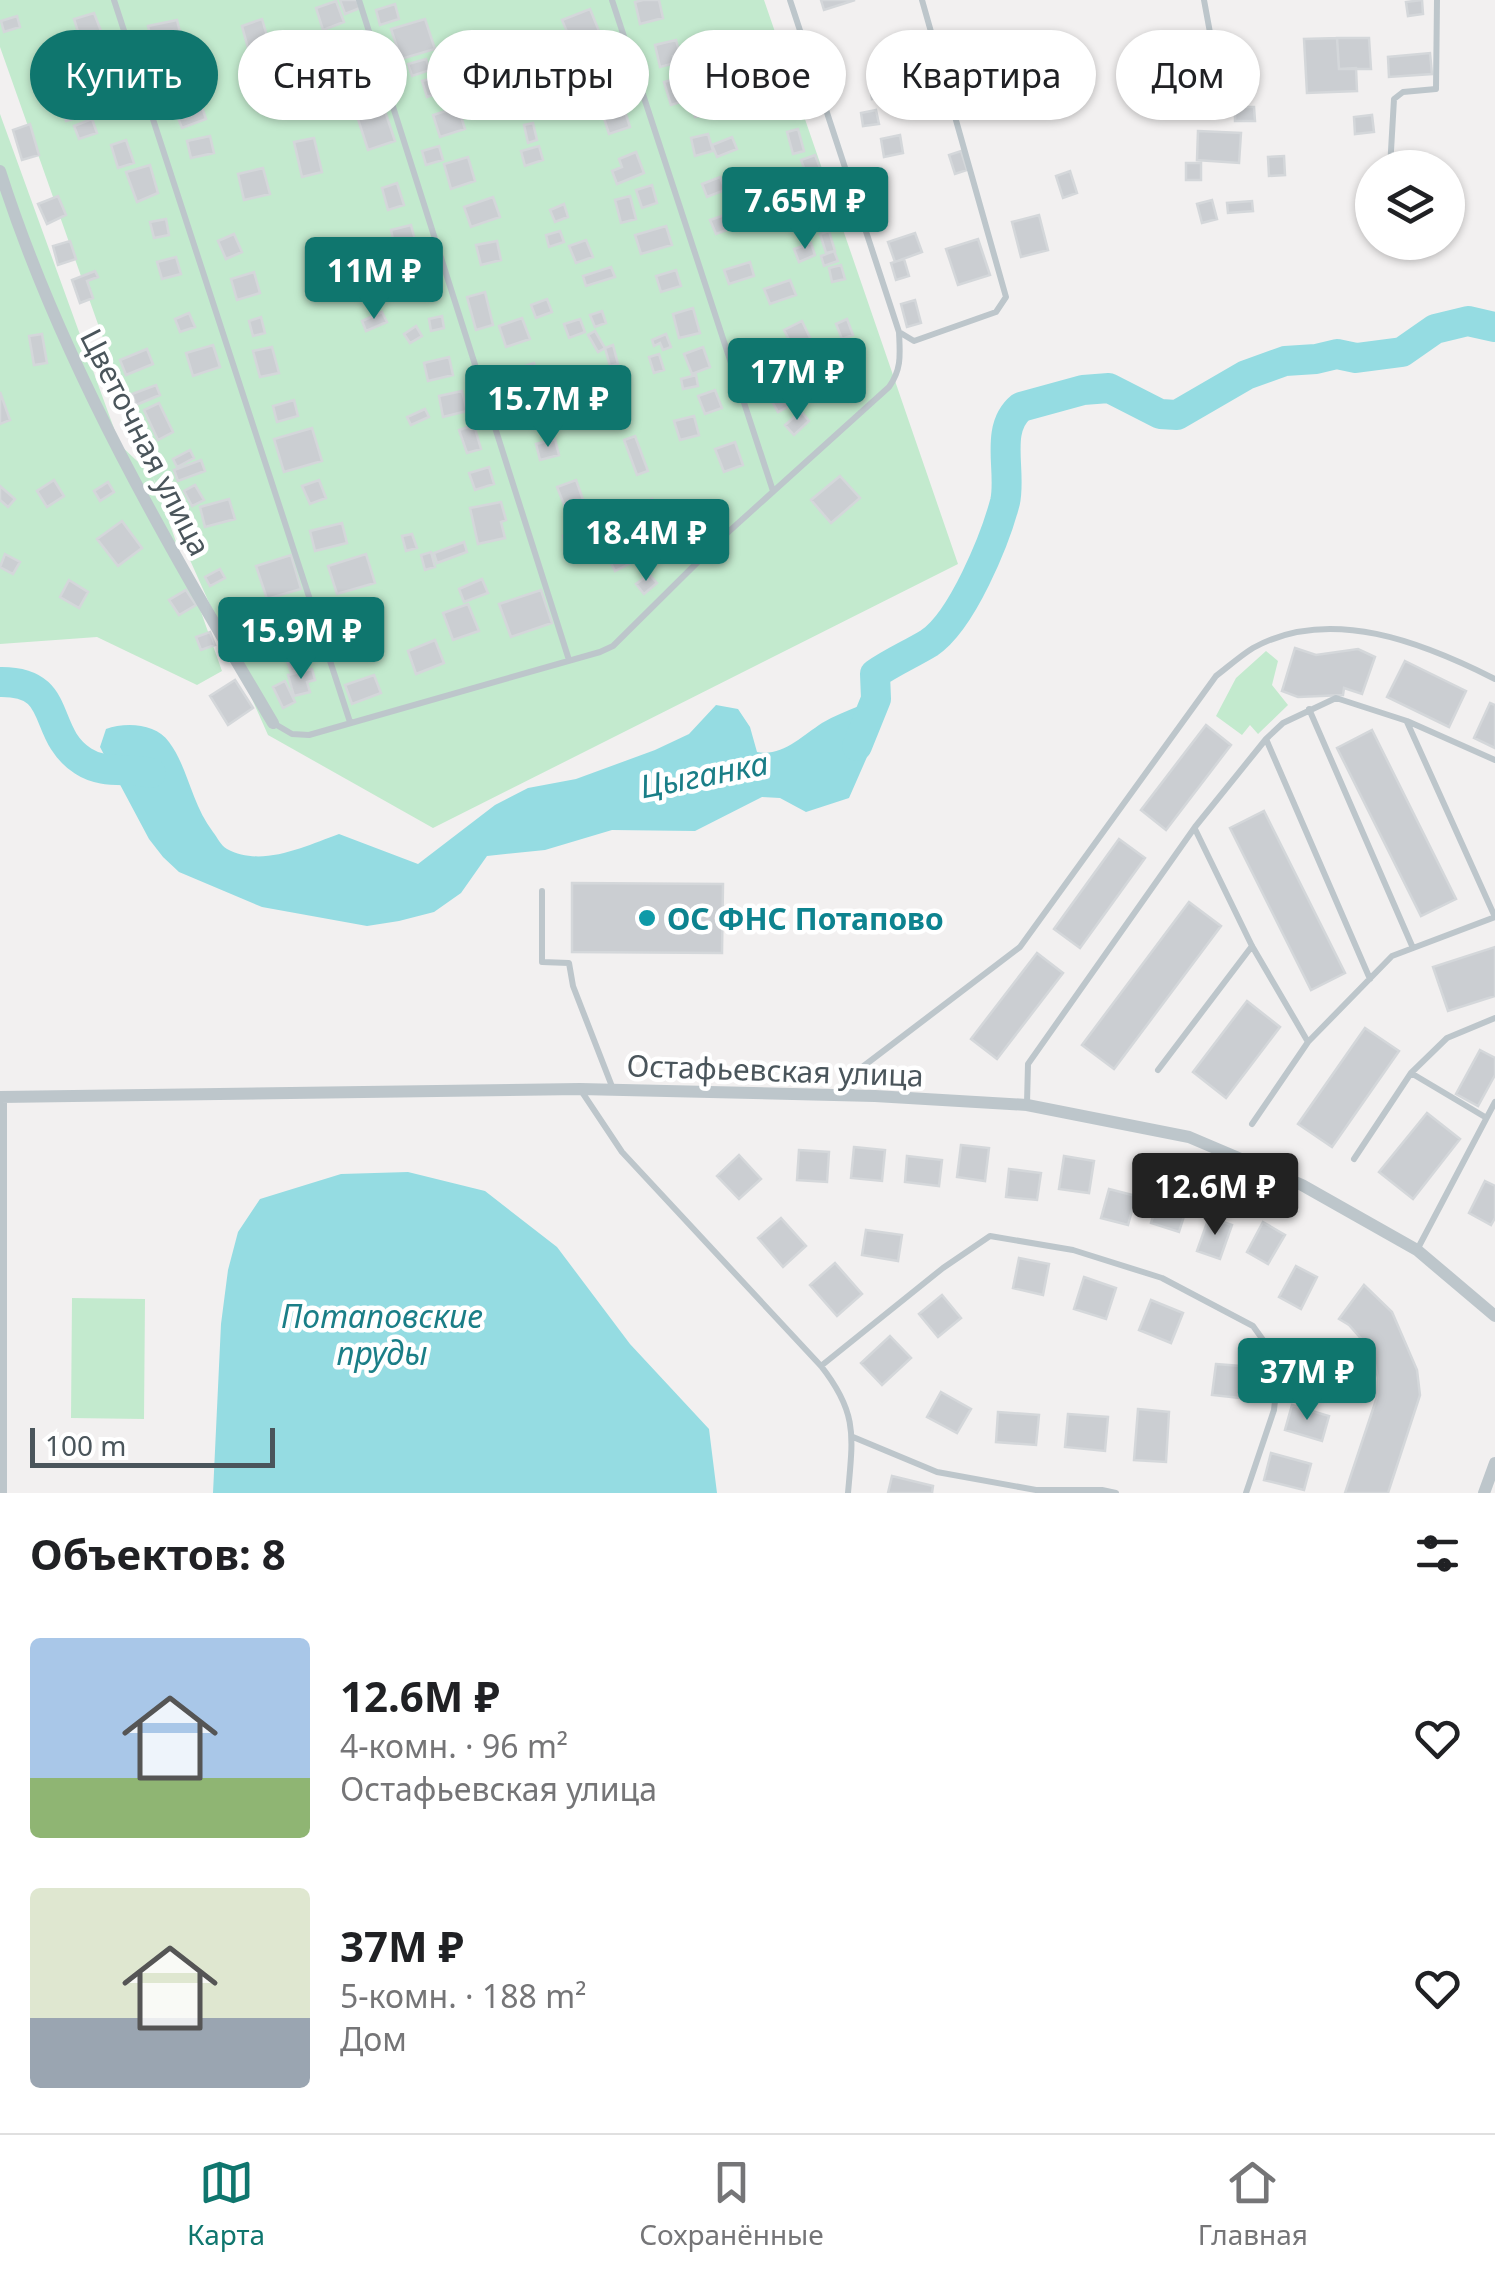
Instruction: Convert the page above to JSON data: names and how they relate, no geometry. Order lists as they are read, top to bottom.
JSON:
{
  "streets": {
    "street": ["Цветочная улица", "Остафьевская улица"]
  },
  "water": ["Цыганка", "Потаповские пруды"],
  "places": ["ОС ФНС Потапово"],
  "scale_bar": "100 m",
  "page": {
    "chip": [
      "Купить",
      "Снять",
      "Фильтры",
      "Новое",
      "Квартира",
      "Дом"
    ],
    "price": [
      "7.65M ₽",
      "11M ₽",
      "17M ₽",
      "15.7M ₽",
      "18.4M ₽",
      "15.9M ₽",
      "12.6M ₽",
      "37M ₽"
    ],
    "scale": "100 m",
    "heading": "Объектов: 8",
    "list": [
      {
        "name": "12.6M ₽",
        "note": "4-комн. · 96 m² · Остафьевская улица"
      },
      {
        "name": "37M ₽",
        "note": "5-комн. · 188 m² · Дом"
      }
    ],
    "tabs": ["Карта", "Сохранённые", "Главная"]
  }
}
